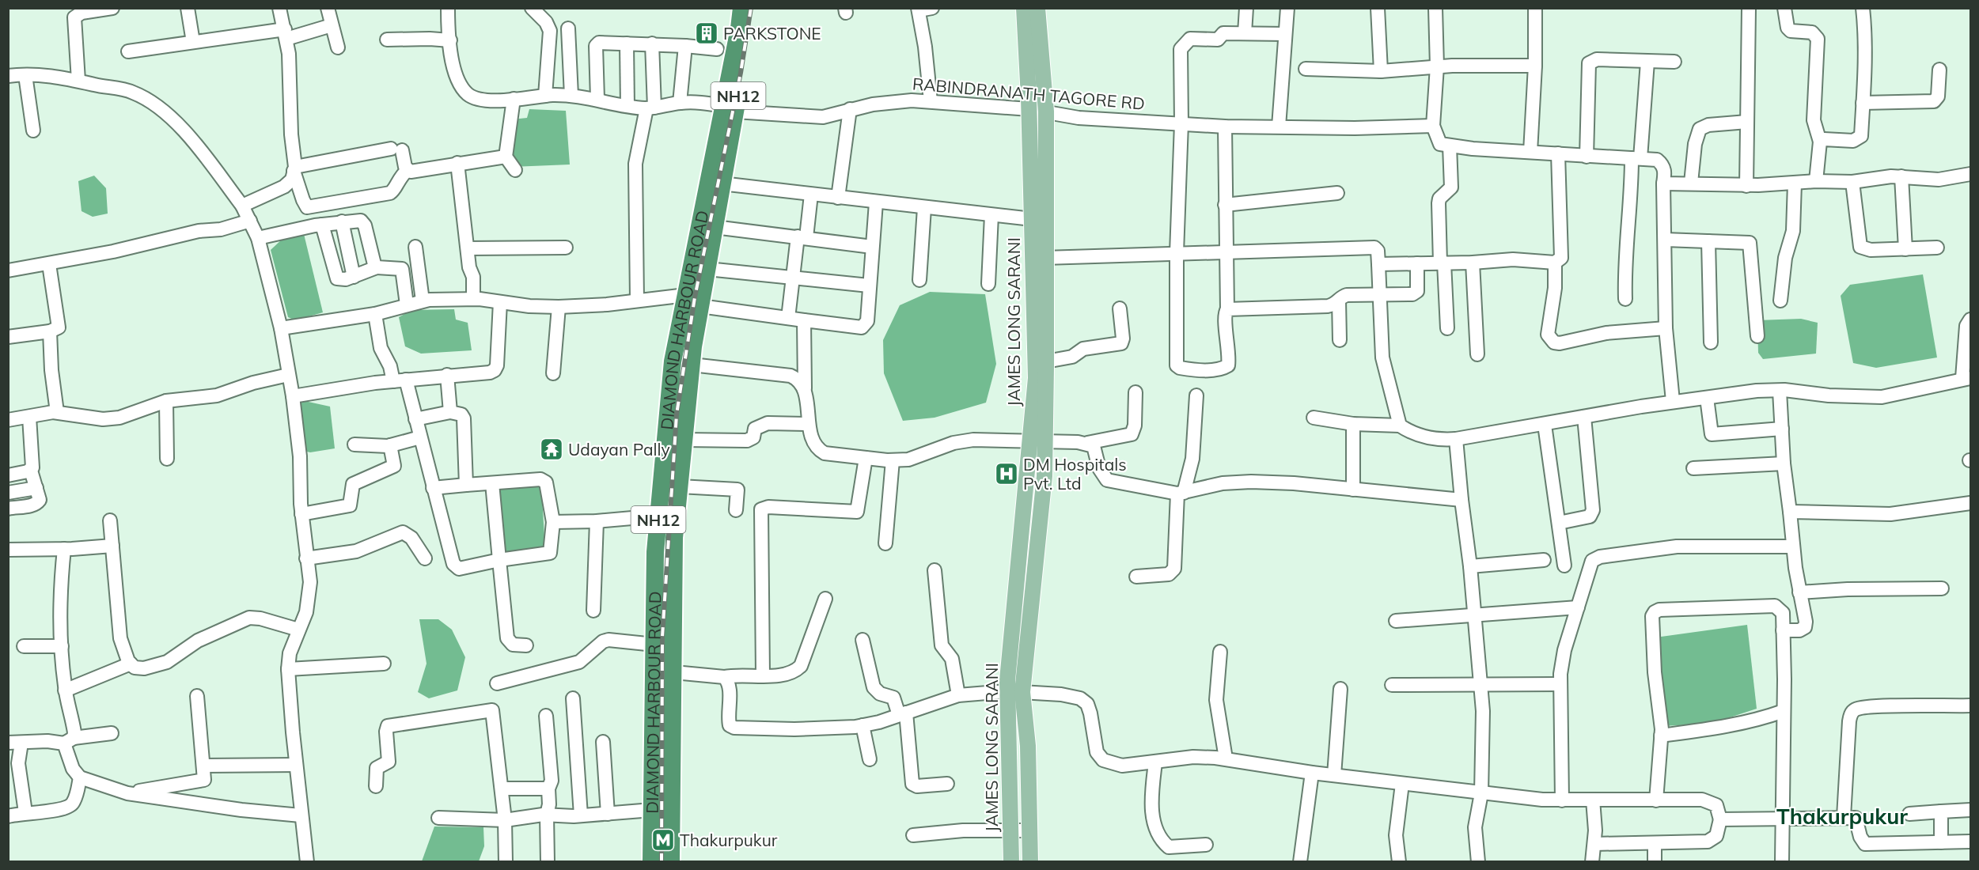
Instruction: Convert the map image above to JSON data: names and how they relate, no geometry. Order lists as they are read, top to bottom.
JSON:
{
  "streets": {
    "highway": ["NH12", "DIAMOND HARBOUR ROAD"],
    "main road": ["JAMES LONG SARANI"],
    "street": ["RABINDRANATH TAGORE RD"]
  },
  "crossings": [
    ["RABINDRANATH TAGORE RD", "DIAMOND HARBOUR ROAD"],
    ["RABINDRANATH TAGORE RD", "JAMES LONG SARANI"]
  ],
  "districts": ["Thakurpukur"],
  "places": {
    "building": ["PARKSTONE"],
    "temple": ["Udayan Pally"],
    "hospital": ["DM Hospitals Pvt. Ltd"],
    "metro station": ["Thakurpukur"]
  }
}
